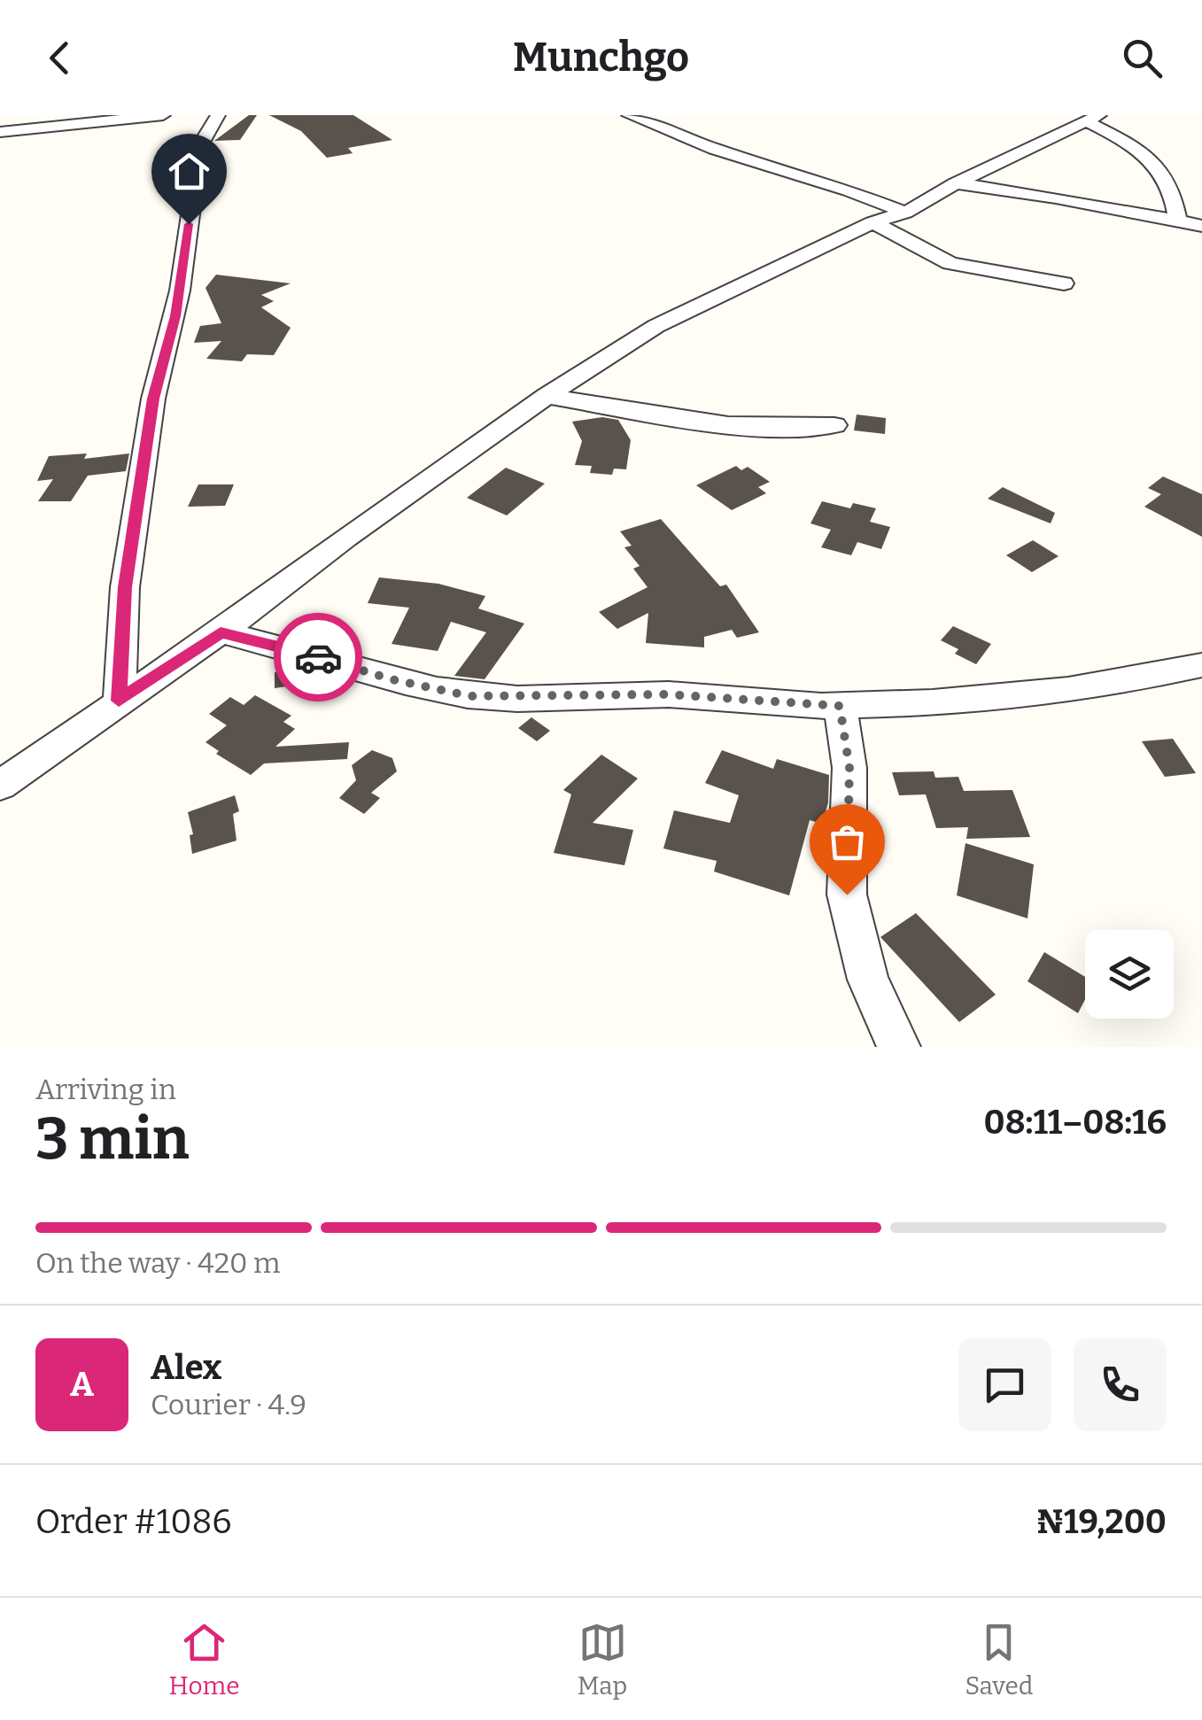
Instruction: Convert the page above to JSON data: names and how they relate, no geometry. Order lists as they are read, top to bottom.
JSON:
{
  "page": {
    "header": "Munchgo",
    "heading": ["3 min", "Arriving in", "08:11–08:16"],
    "panel": [
      "Alex",
      "Courier · 4.9",
      "Order #1086",
      "₦19,200"
    ],
    "bar": "On the way · 420 m",
    "round": "A",
    "tabs": ["Home", "Map", "Saved"]
  }
}
